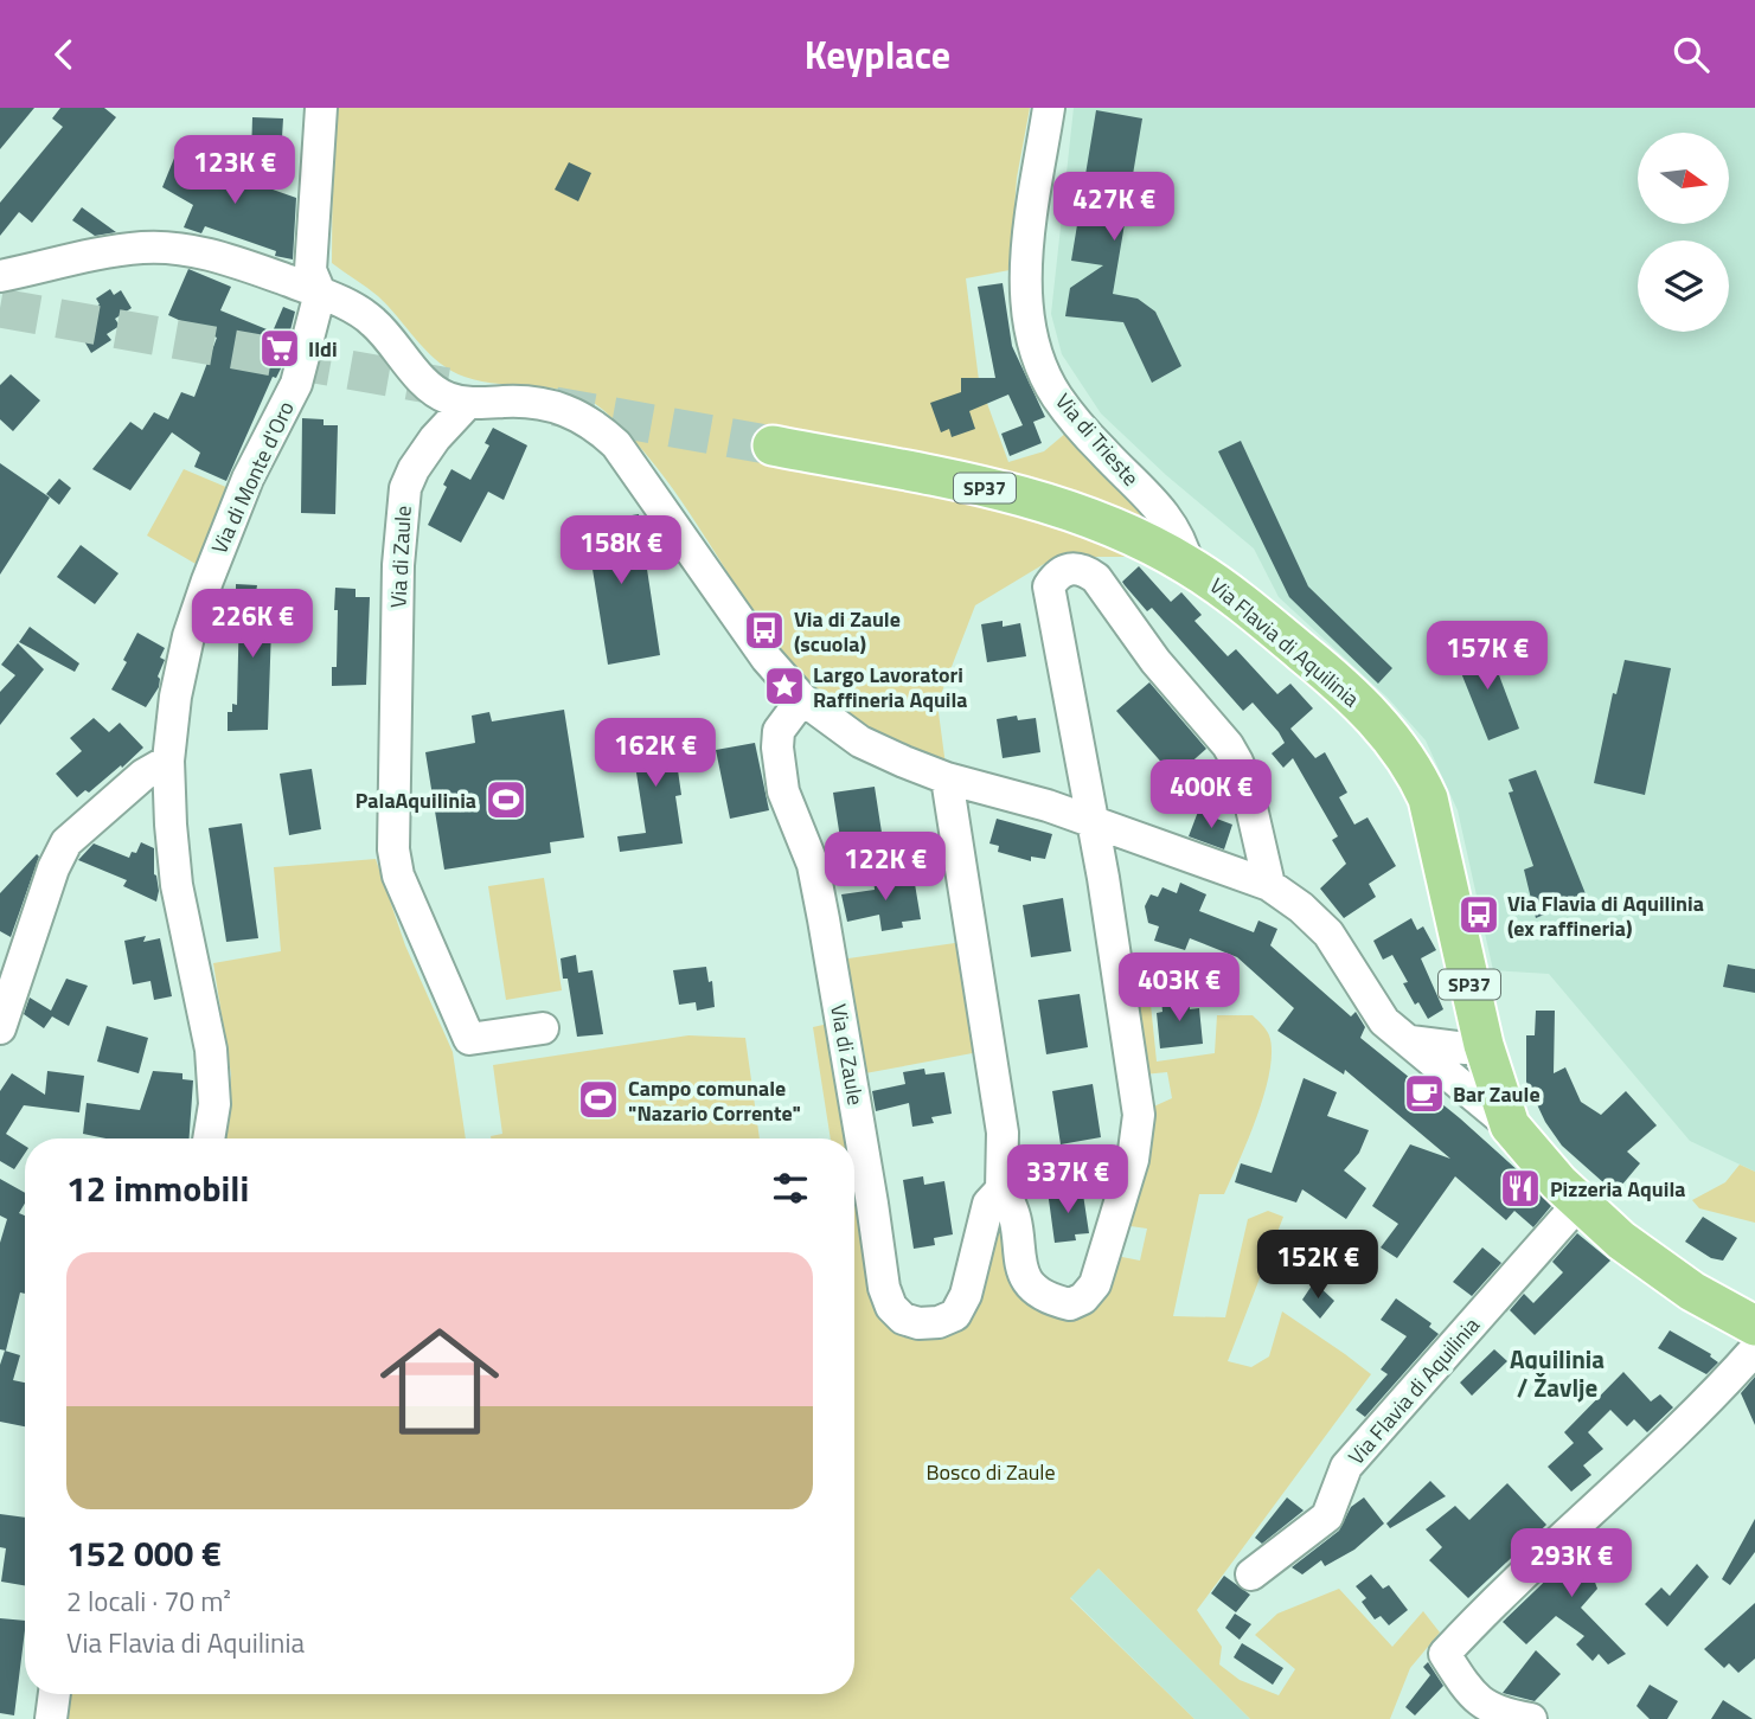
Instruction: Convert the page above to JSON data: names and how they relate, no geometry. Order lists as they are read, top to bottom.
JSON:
{
  "streets": {
    "main road": ["SP37", "Via Flavia di Aquilinia"],
    "street": ["Via di Trieste", "Via di Monte d'Oro", "Via di Zaule"]
  },
  "crossings": [
    ["Via di Trieste", "Via Flavia di Aquilinia"]
  ],
  "districts": ["Aquilinia / Žavlje"],
  "parks": ["Bosco di Zaule"],
  "places": {
    "supermarket": ["Ildi"],
    "bus stop": ["Via di Zaule (scuola)", "Via Flavia di Aquilinia (ex raffineria)"],
    "place": ["Largo Lavoratori Raffineria Aquila"],
    "sports": ["PalaAquilinia", "Campo comunale \"Nazario Corrente\""],
    "cafe": ["Bar Zaule"],
    "restaurant": ["Pizzeria Aquila"]
  },
  "north": "right",
  "page": {
    "header": "Keyplace",
    "price": [
      "123K €",
      "427K €",
      "158K €",
      "226K €",
      "157K €",
      "162K €",
      "400K €",
      "122K €",
      "403K €",
      "337K €",
      "152K €",
      "293K €"
    ],
    "heading": "12 immobili",
    "list": [
      {
        "name": "152 000 €",
        "note": "2 locali · 70 m² · Via Flavia di Aquilinia"
      }
    ]
  }
}
